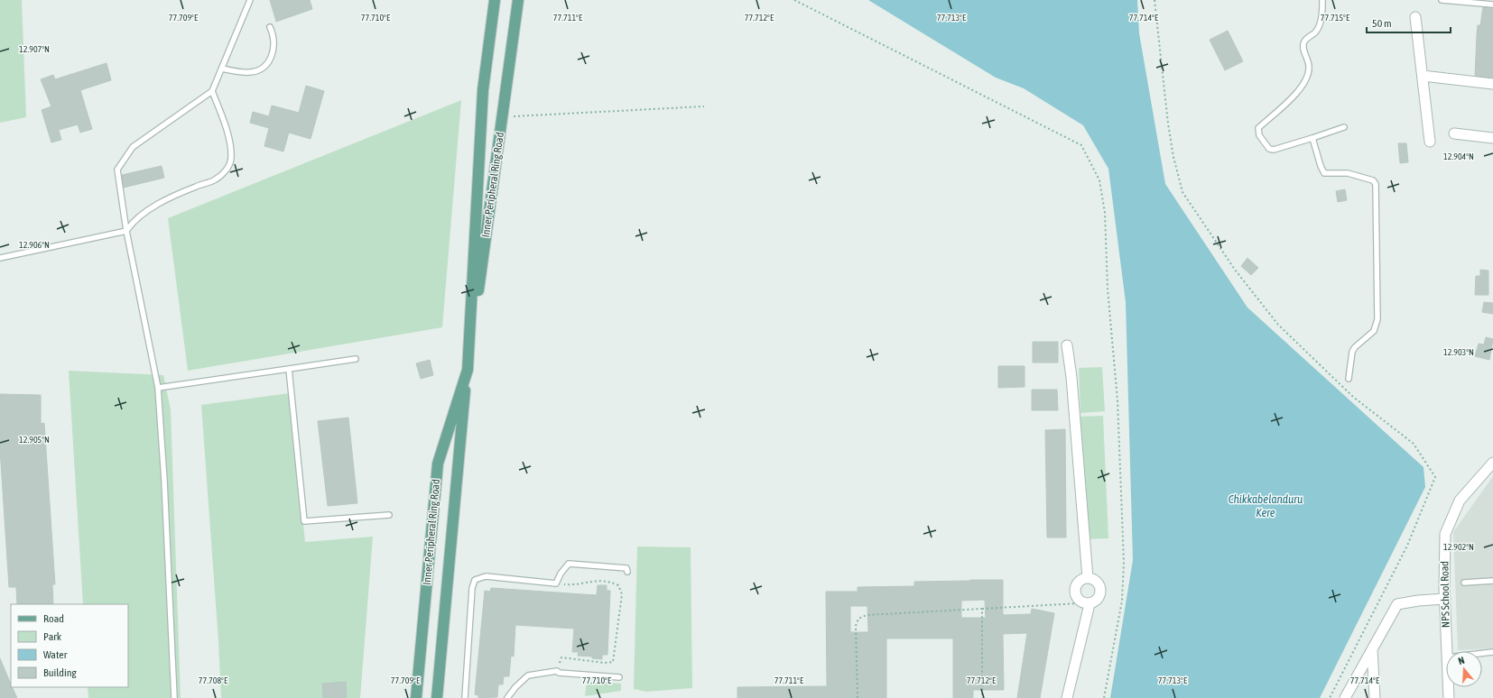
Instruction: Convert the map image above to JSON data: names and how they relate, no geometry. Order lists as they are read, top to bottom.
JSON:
{
  "streets": {
    "main road": ["Inner Peripheral Ring Road"],
    "street": ["NPS School Road"]
  },
  "water": ["Chikkabelanduru Kere"],
  "legend": [
    "Road",
    "Park",
    "Water",
    "Building"
  ],
  "scale_bar": "50 m",
  "north": "top",
  "coordinates": [
    "77.709°E",
    "77.710°E",
    "77.711°E",
    "77.712°E",
    "77.713°E",
    "77.714°E",
    "77.715°E",
    "12.907°N",
    "12.904°N",
    "12.906°N",
    "12.903°N",
    "12.905°N",
    "12.902°N",
    "77.708°E"
  ]
}
